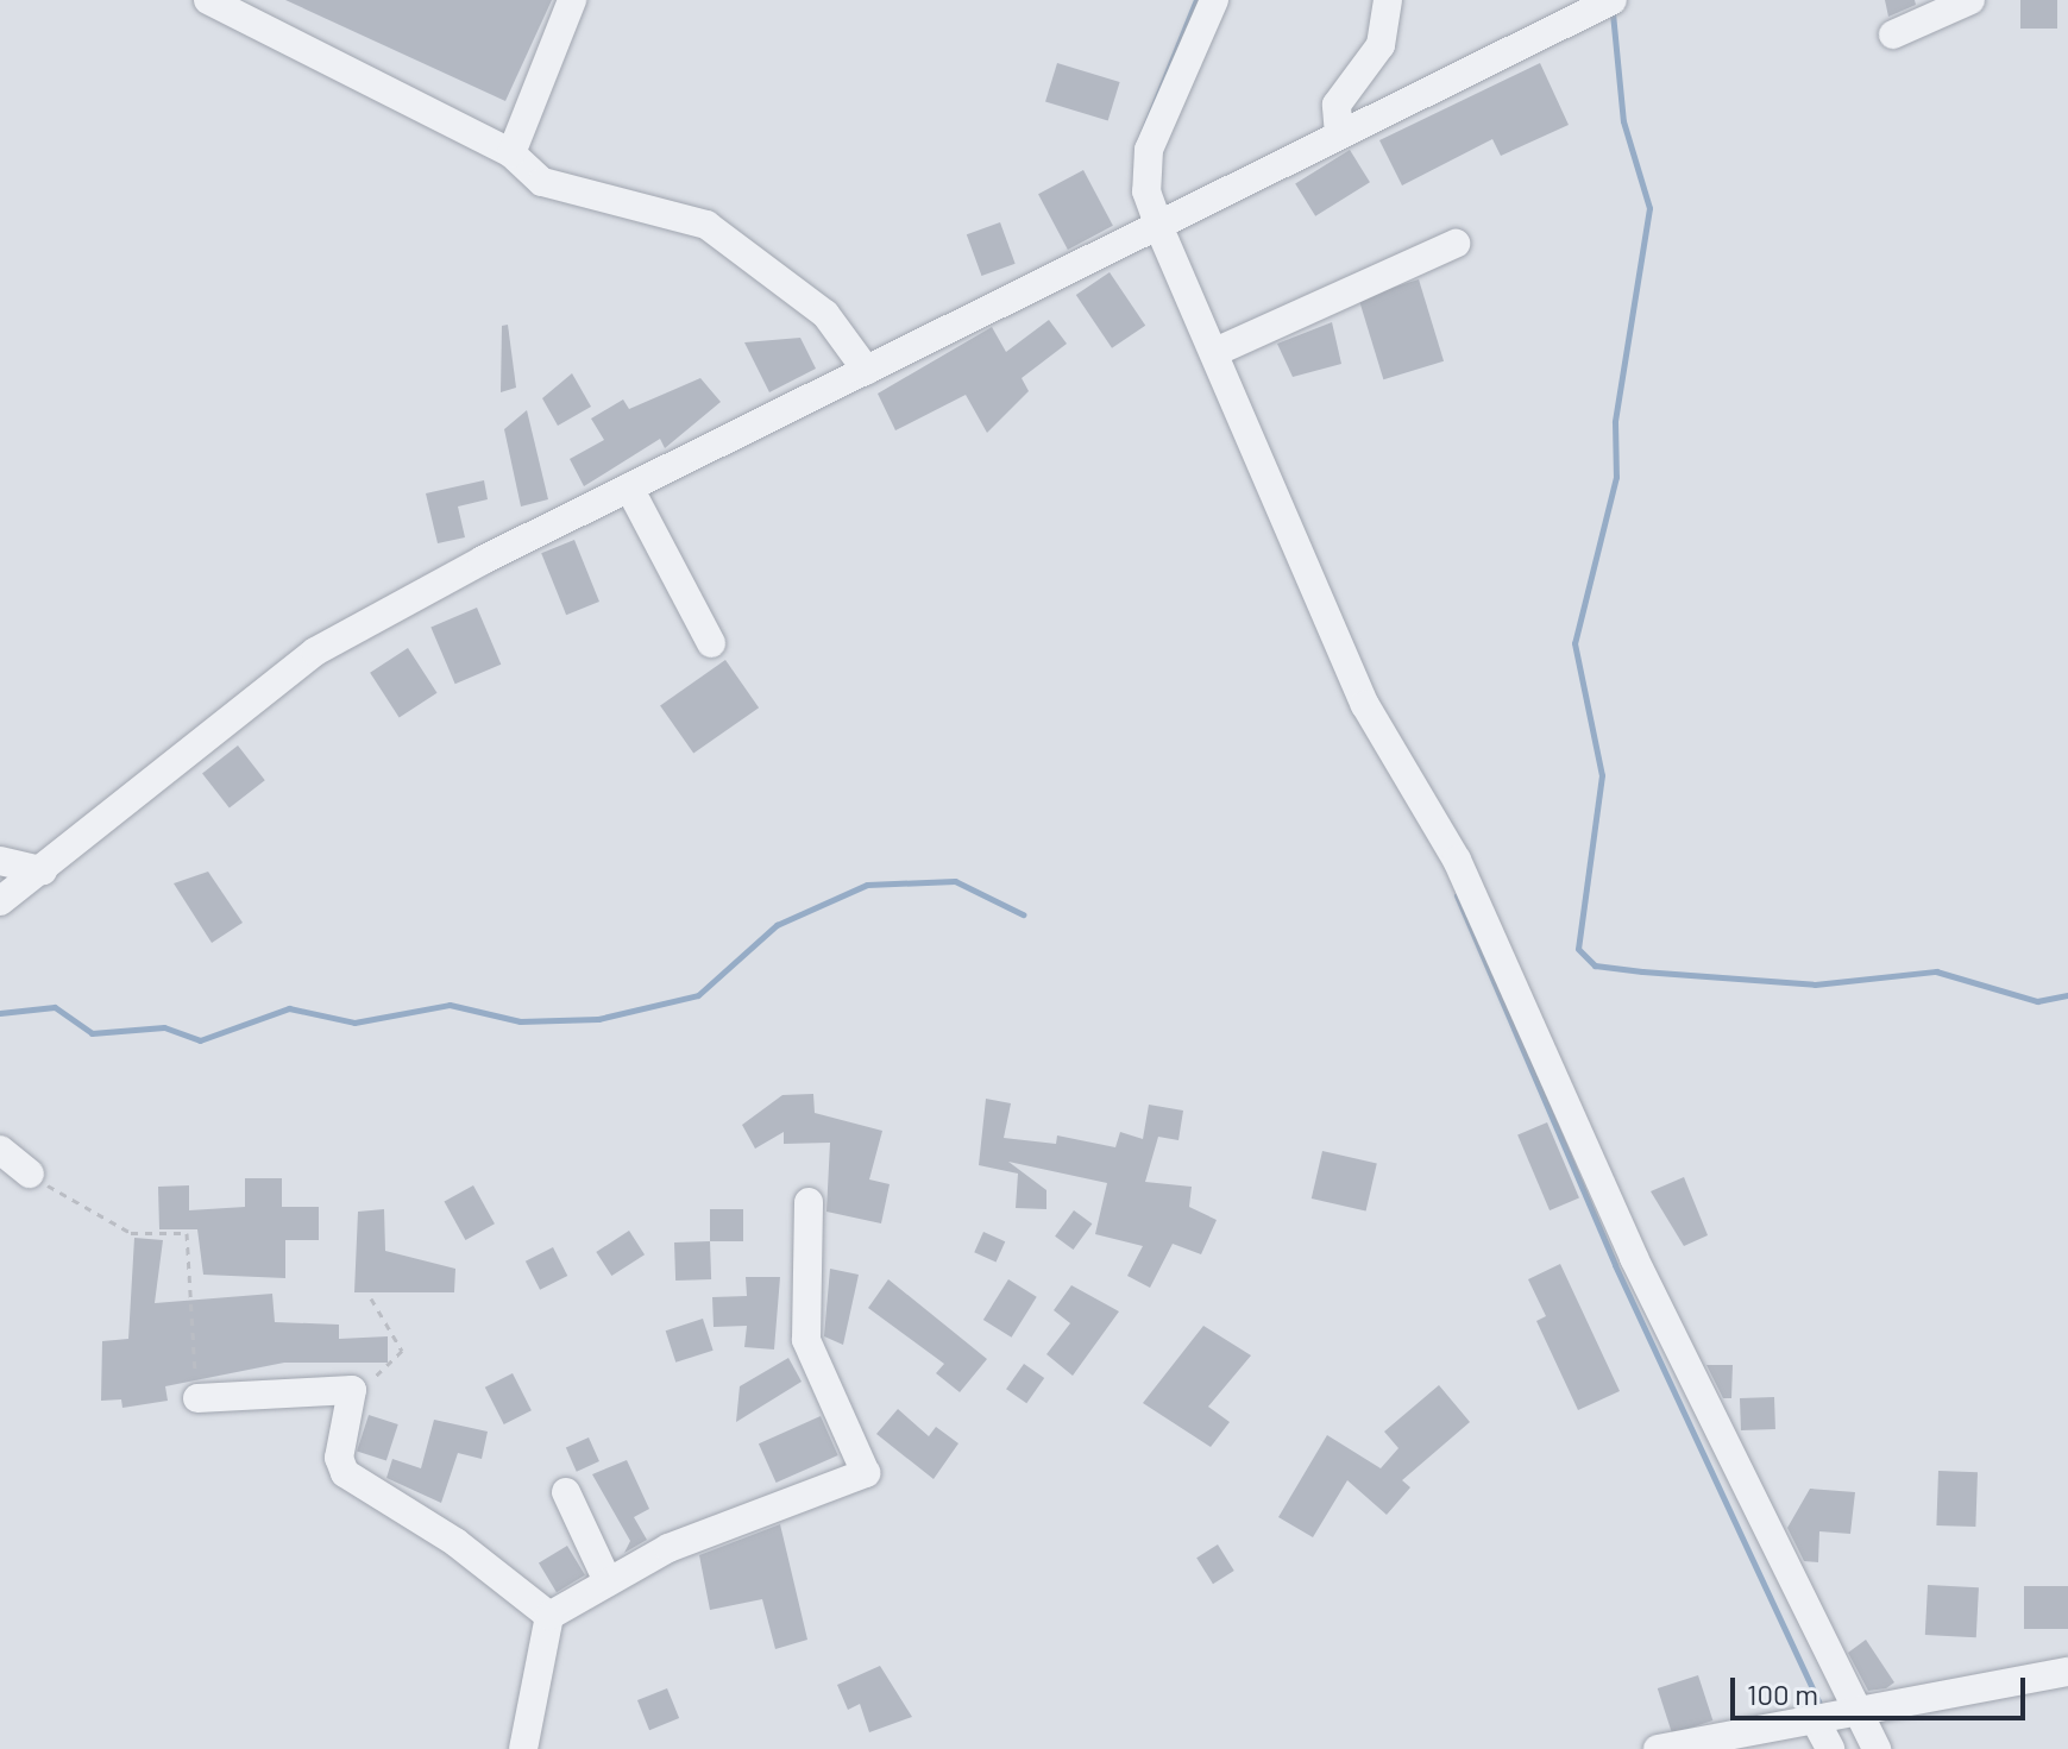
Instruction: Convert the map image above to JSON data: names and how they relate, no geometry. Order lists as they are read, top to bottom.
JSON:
{
  "scale_bar": "100 m"
}
